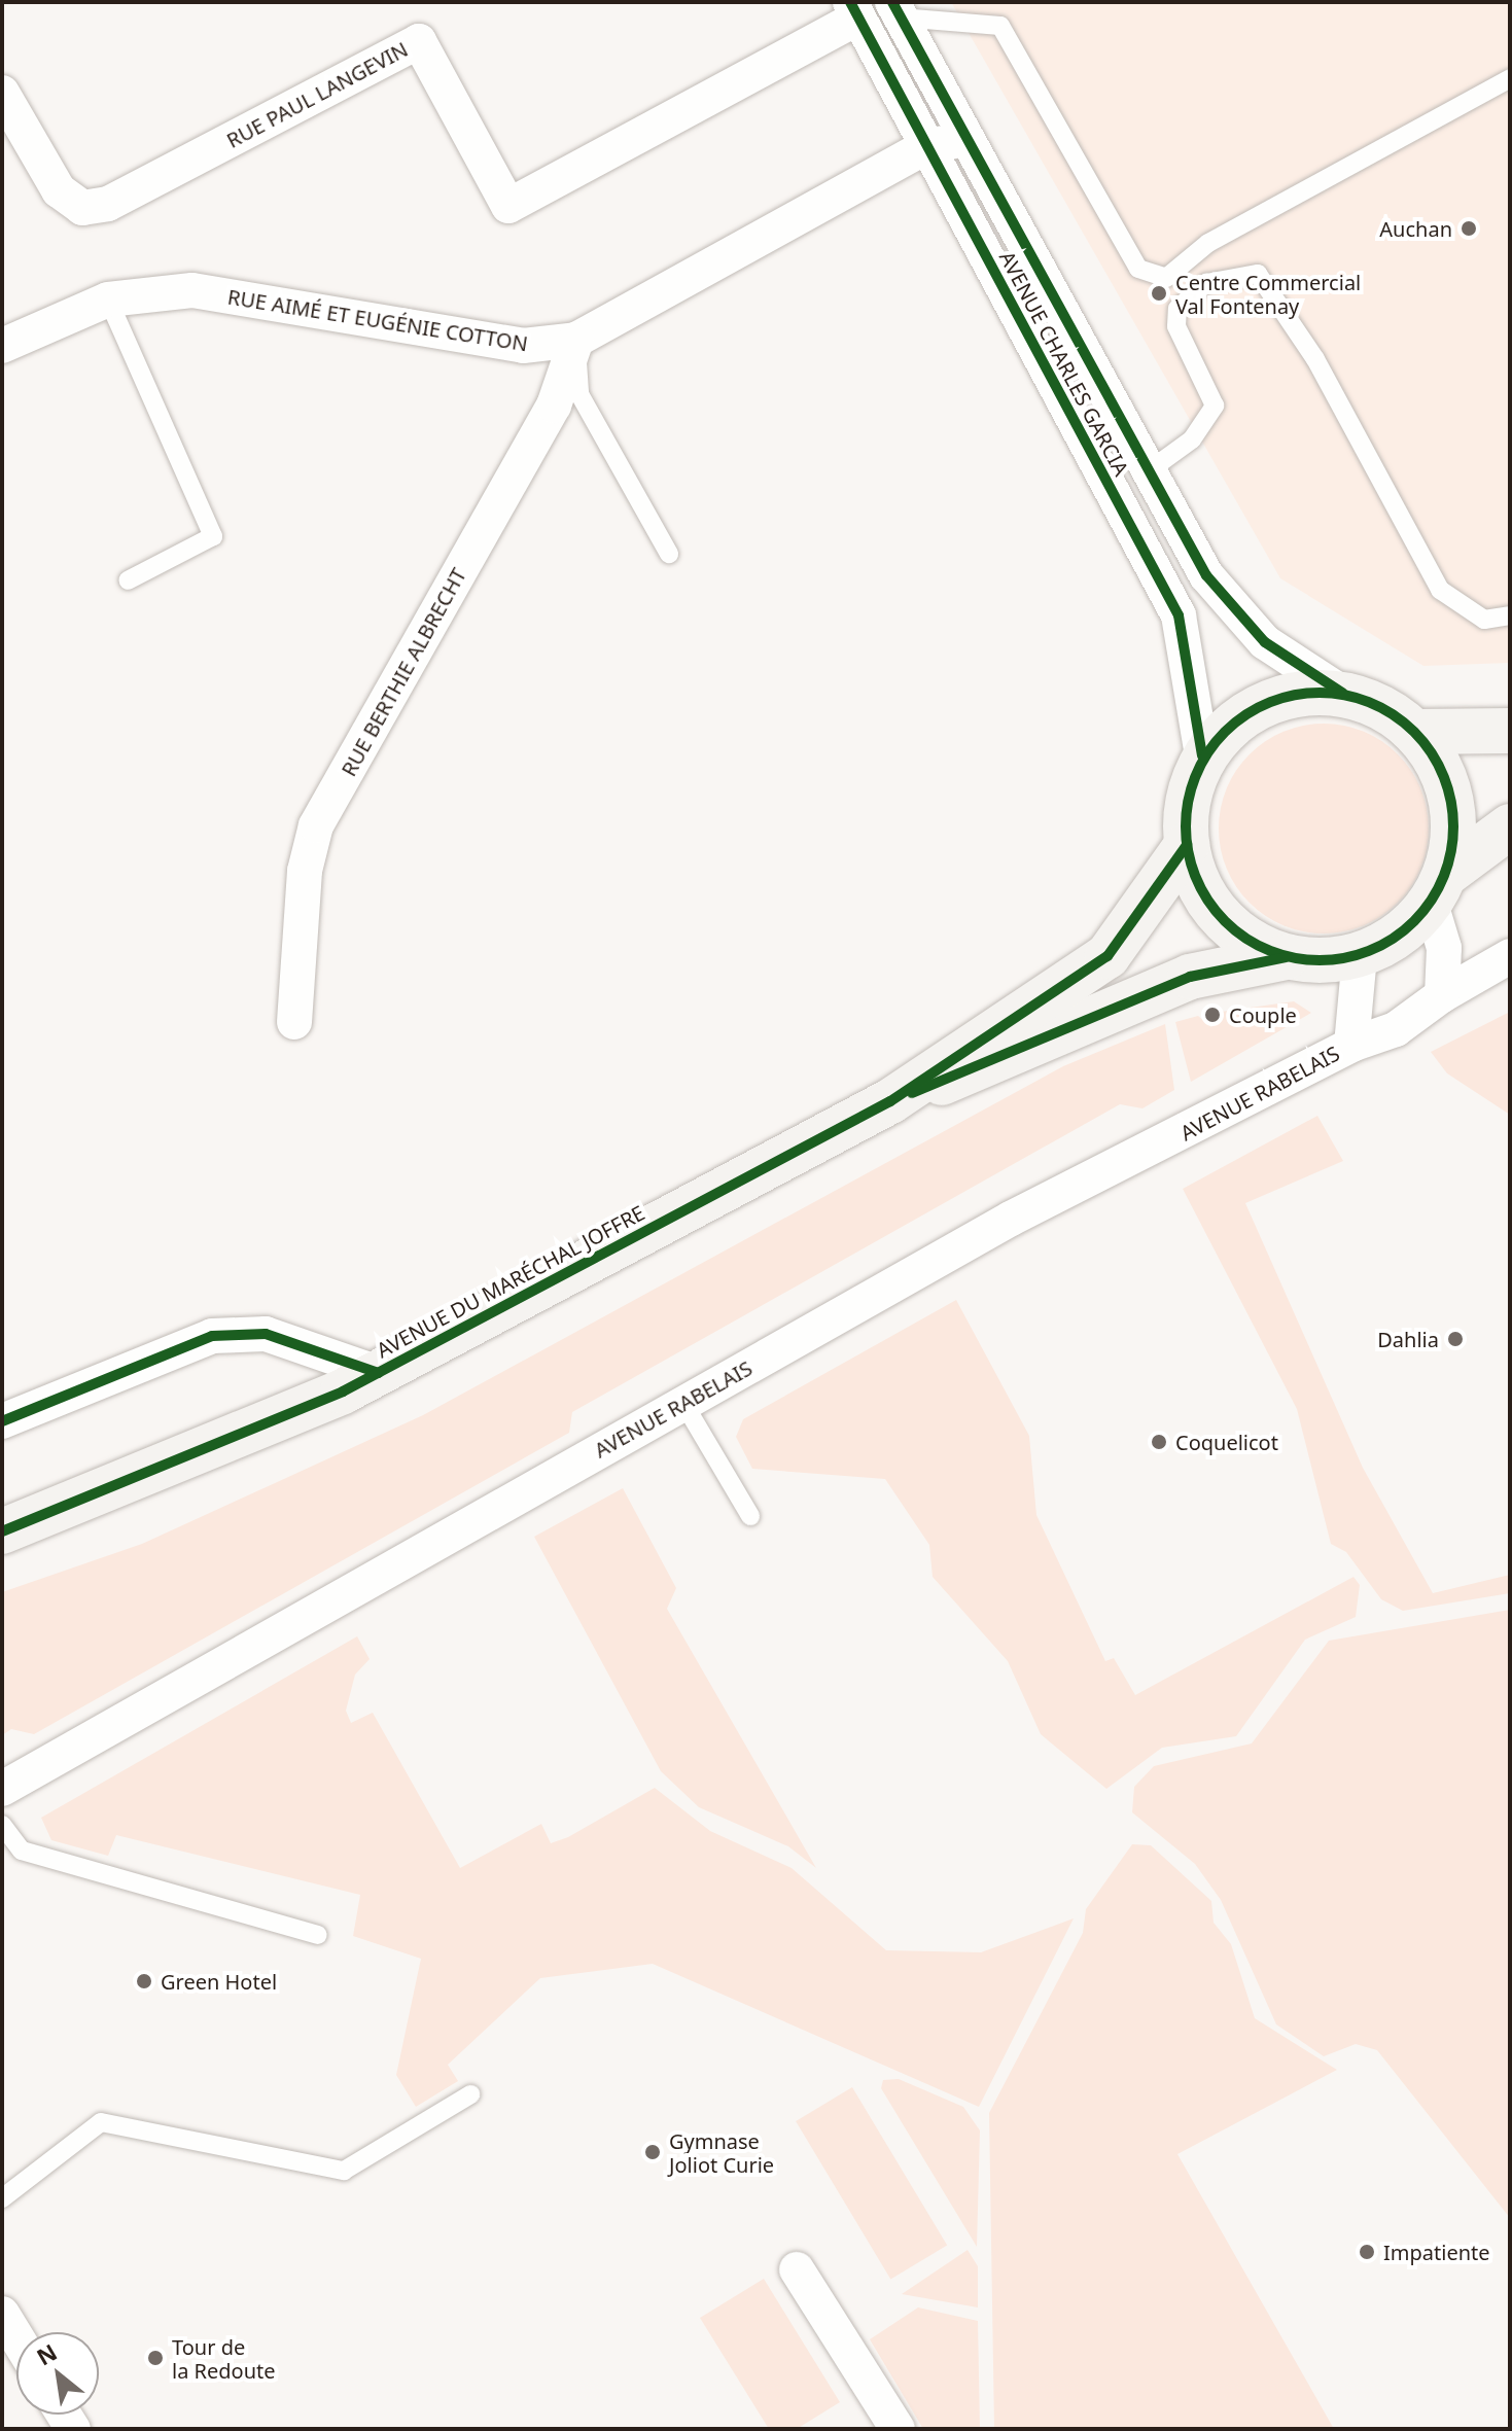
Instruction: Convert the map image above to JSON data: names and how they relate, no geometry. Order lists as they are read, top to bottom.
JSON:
{
  "streets": {
    "main road": ["AVENUE DU MARÉCHAL JOFFRE"],
    "street": [
      "RUE PAUL LANGEVIN",
      "RUE AIMÉ ET EUGÉNIE COTTON",
      "AVENUE CHARLES GARCIA",
      "RUE BERTHIE ALBRECHT",
      "AVENUE RABELAIS"
    ]
  },
  "crossings": [
    ["RUE PAUL LANGEVIN", "AVENUE CHARLES GARCIA"],
    ["RUE AIMÉ ET EUGÉNIE COTTON", "AVENUE CHARLES GARCIA"],
    ["RUE AIMÉ ET EUGÉNIE COTTON", "RUE BERTHIE ALBRECHT"],
    ["AVENUE CHARLES GARCIA", "AVENUE RABELAIS"],
    ["AVENUE CHARLES GARCIA", "AVENUE DU MARÉCHAL JOFFRE"],
    ["AVENUE RABELAIS", "AVENUE DU MARÉCHAL JOFFRE"]
  ],
  "places": [
    "Auchan",
    "Centre Commercial Val Fontenay",
    "Couple",
    "Dahlia",
    "Coquelicot",
    "Green Hotel",
    "Gymnase Joliot Curie",
    "Impatiente",
    "Tour de la Redoute"
  ],
  "north": "top left"
}
